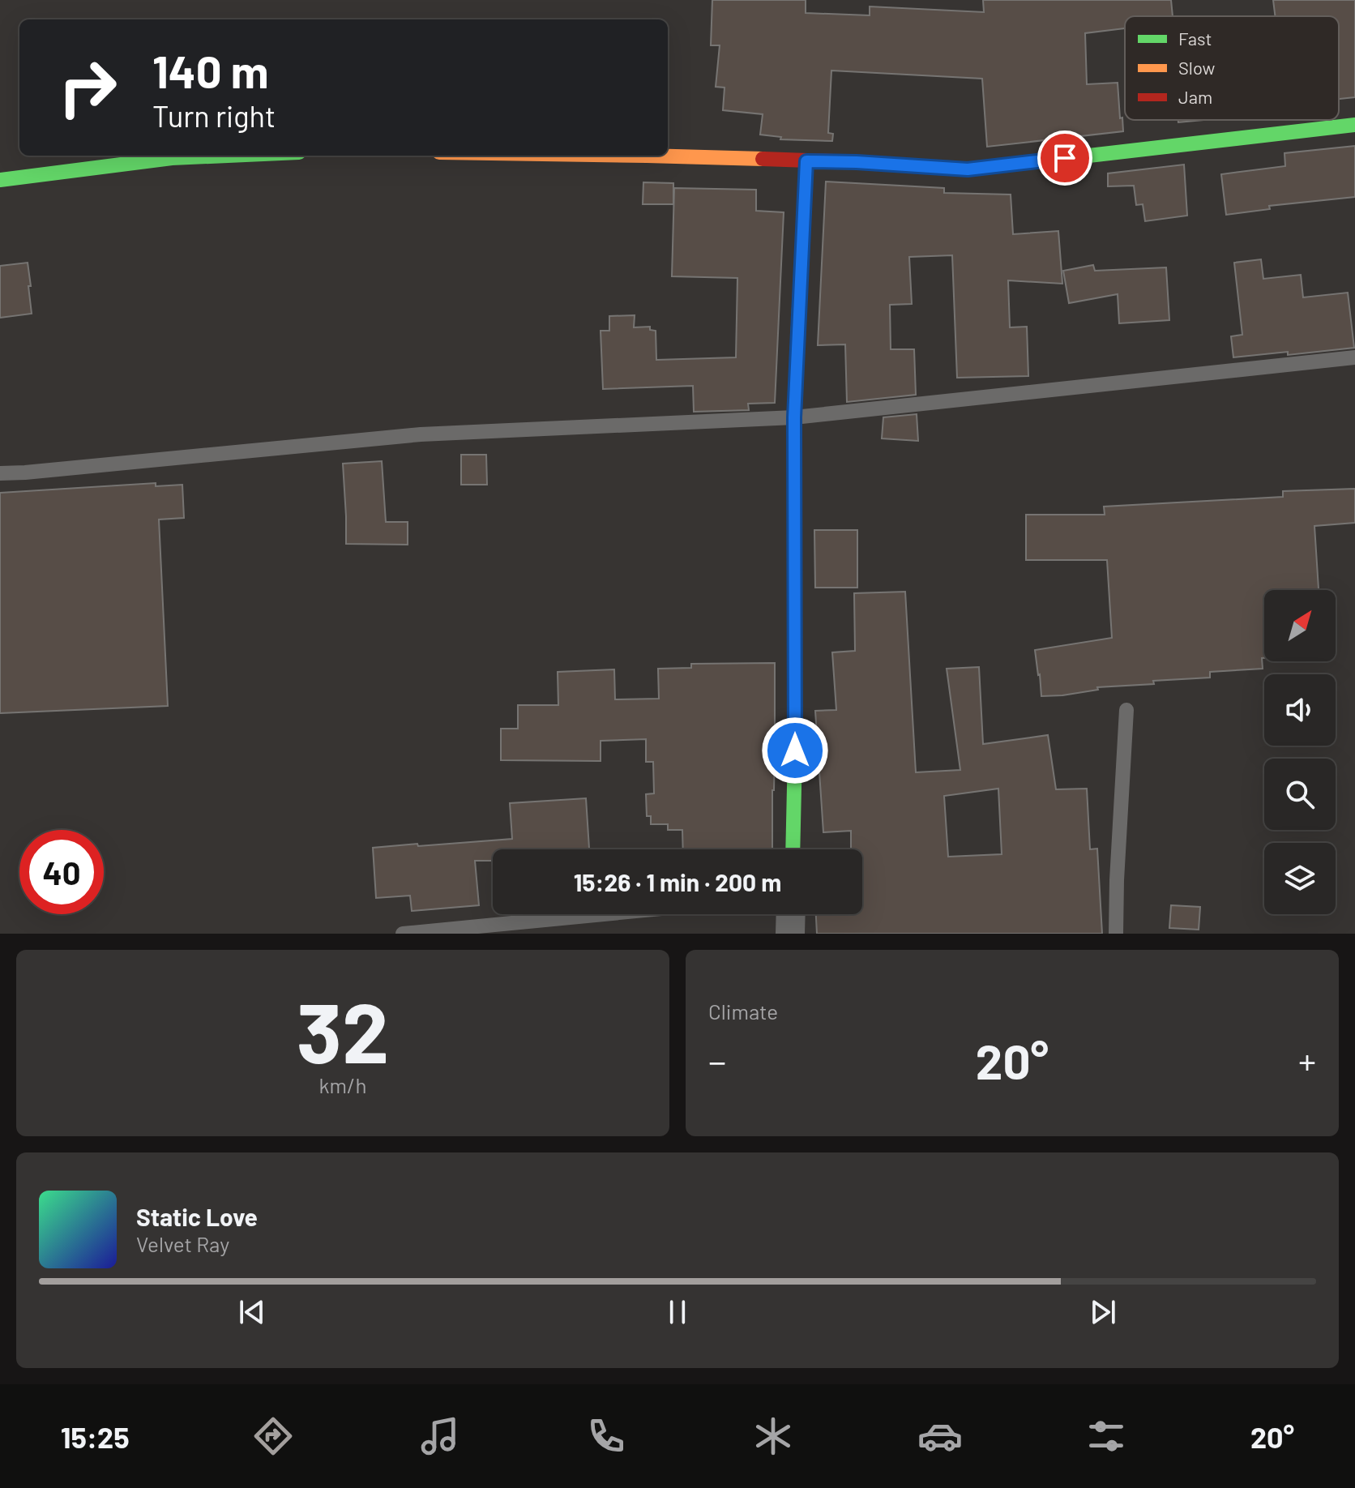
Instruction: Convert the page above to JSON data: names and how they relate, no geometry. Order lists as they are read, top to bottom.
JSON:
{
  "legend": ["Fast", "Slow", "Jam"],
  "north": "top right",
  "page": {
    "turn": ["140 m", "Turn right"],
    "limit": "40",
    "trip": "15:26 · 1 min · 200 m",
    "tile": [
      ["32", "km/h"],
      "Climate"
    ],
    "heat": ["−", "20°", "+"],
    "song": ["Static Love", "Velvet Ray"],
    "tabs": ["15:25", "20°"]
  }
}
